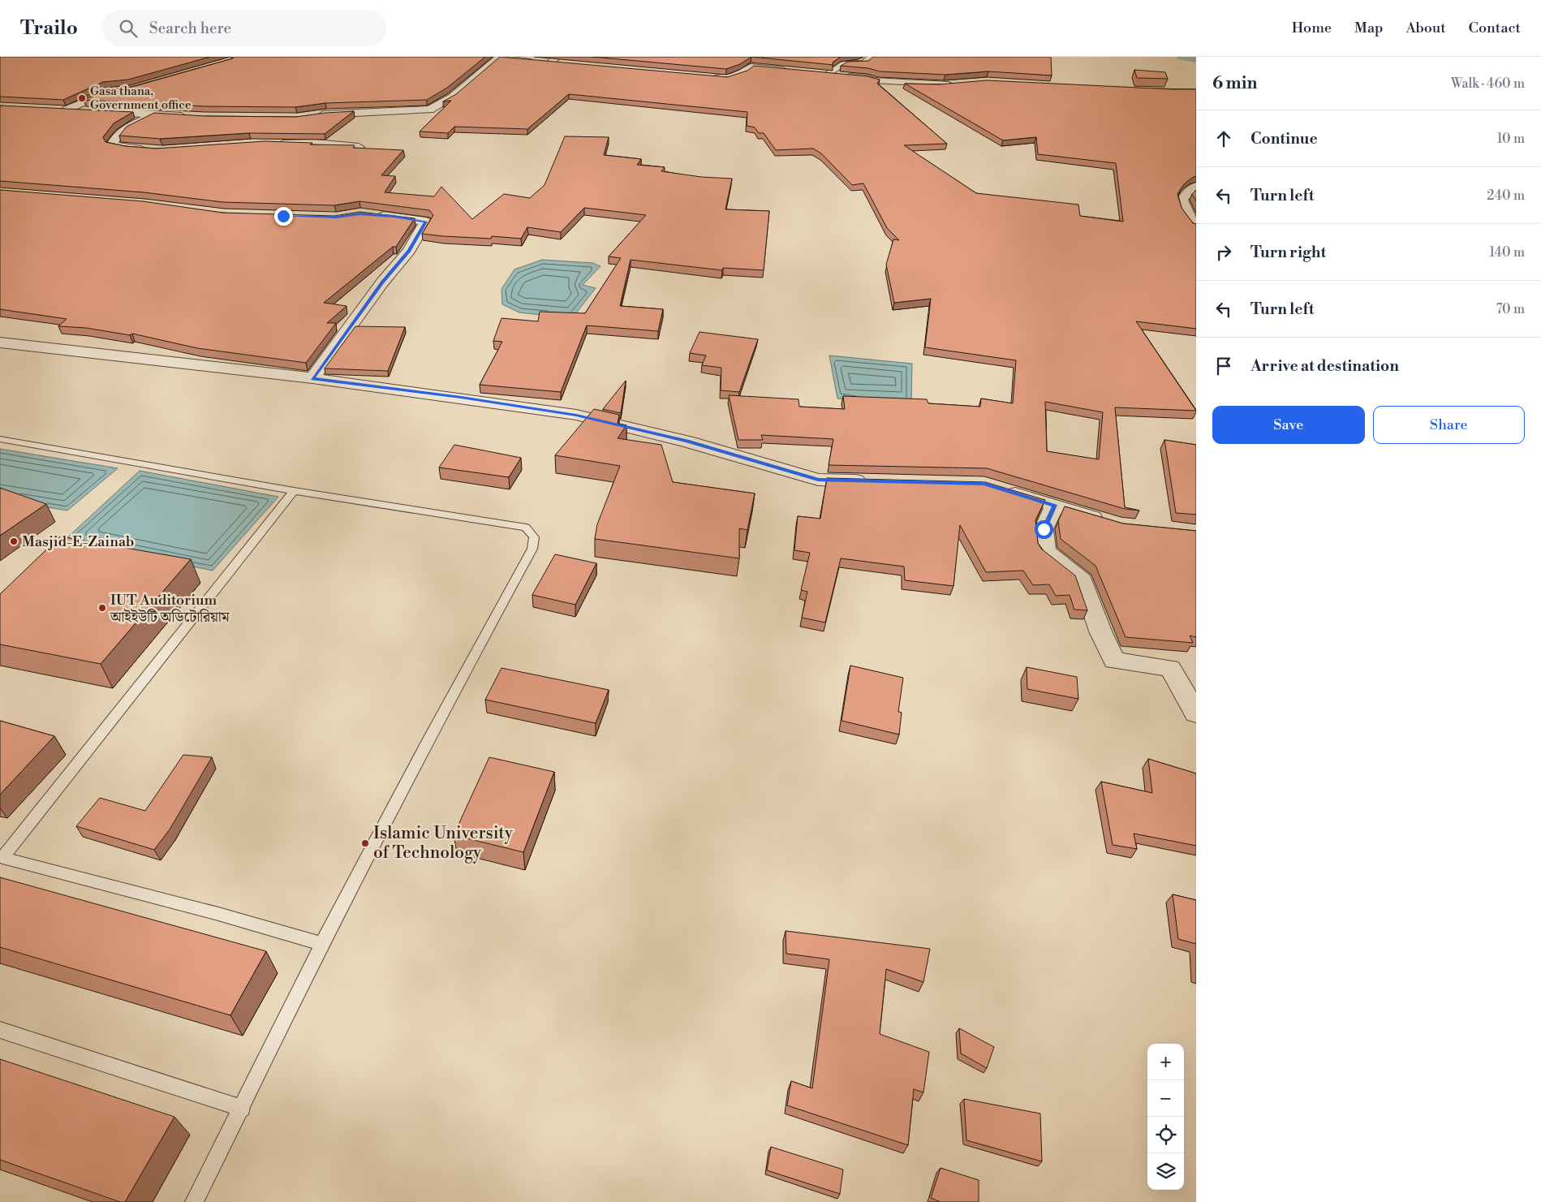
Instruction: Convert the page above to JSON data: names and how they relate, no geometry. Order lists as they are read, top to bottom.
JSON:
{
  "places": [
    "Gasa thana, Government office",
    "Masjid-E-Zainab",
    "IUT Auditorium আইইউটি অডিটোরিয়াম",
    "Islamic University of Technology"
  ],
  "page": {
    "header": "Trailo",
    "search": "Search here",
    "nav": [
      "Home",
      "Map",
      "About",
      "Contact"
    ],
    "heading": ["6 min", "Walk · 460 m"],
    "list": [
      ["Continue", "10 m"],
      ["Turn left", "240 m"],
      ["Turn right", "140 m"],
      ["Turn left", "70 m"],
      "Arrive at destination"
    ],
    "buttons": ["Save", "Share"],
    "map_buttons": ["+", "−"]
  }
}
